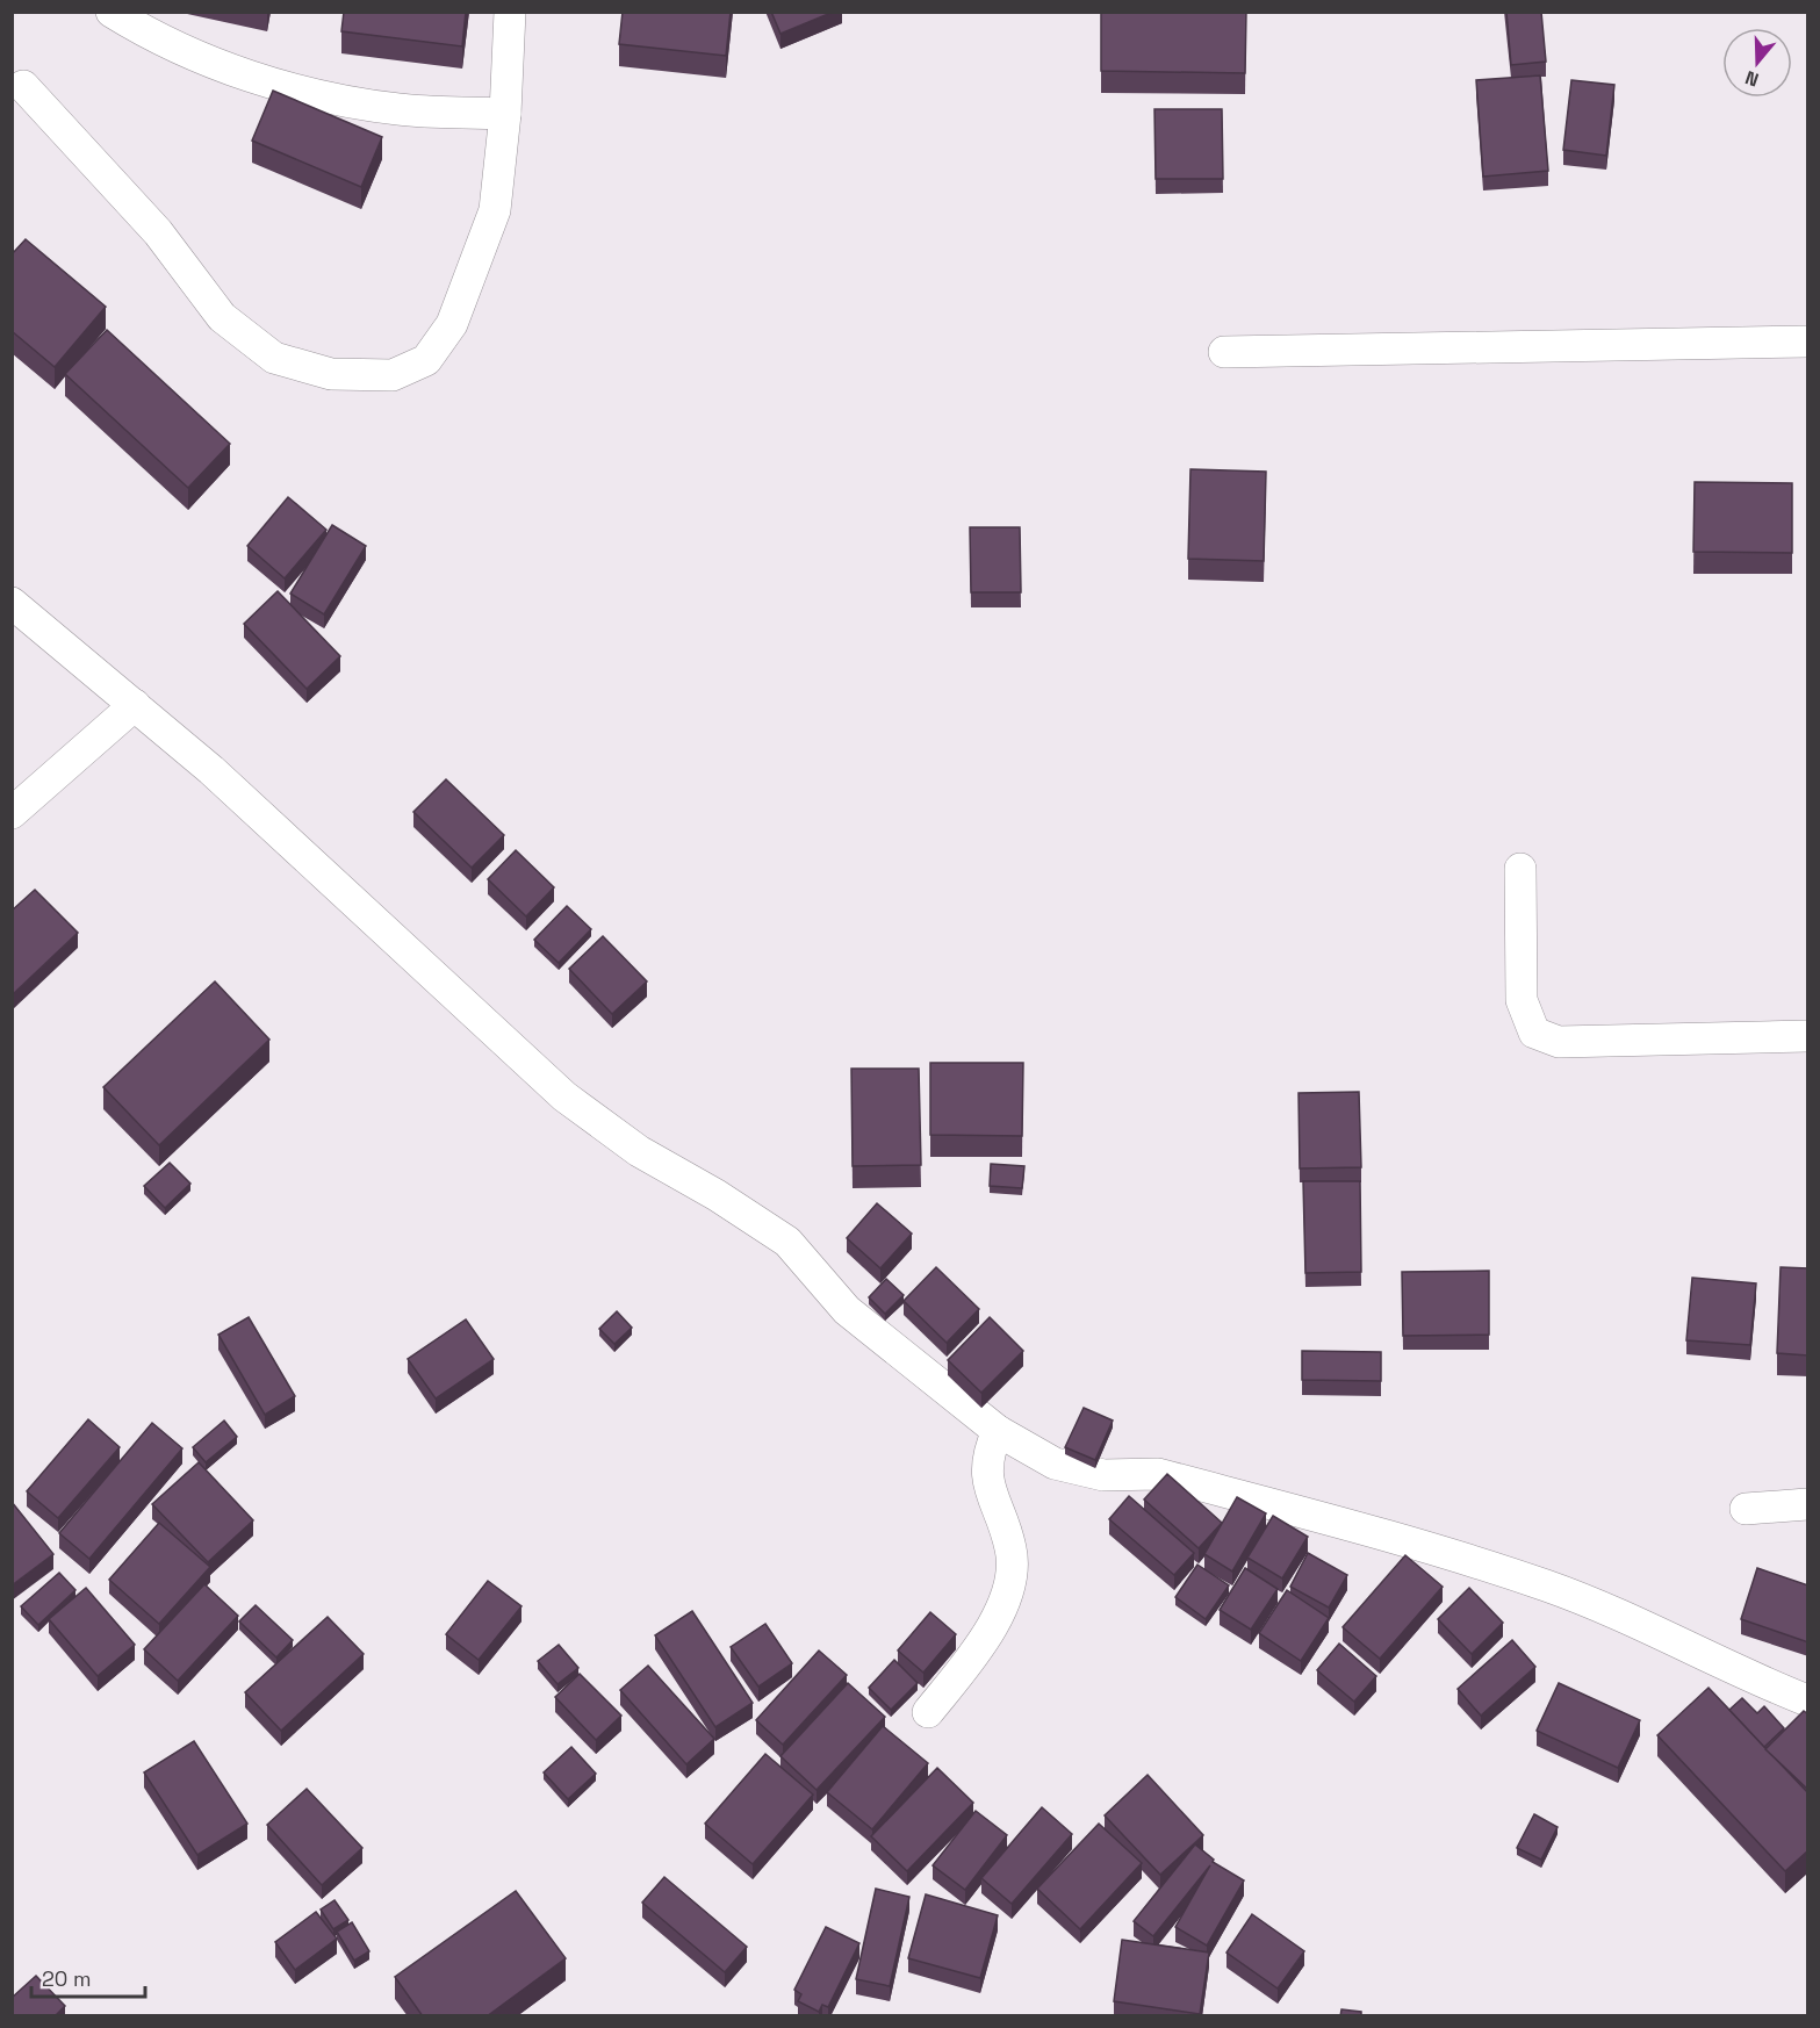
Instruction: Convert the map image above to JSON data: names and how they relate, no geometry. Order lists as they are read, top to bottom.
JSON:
{
  "scale_bar": "20 m",
  "north": "bottom"
}
